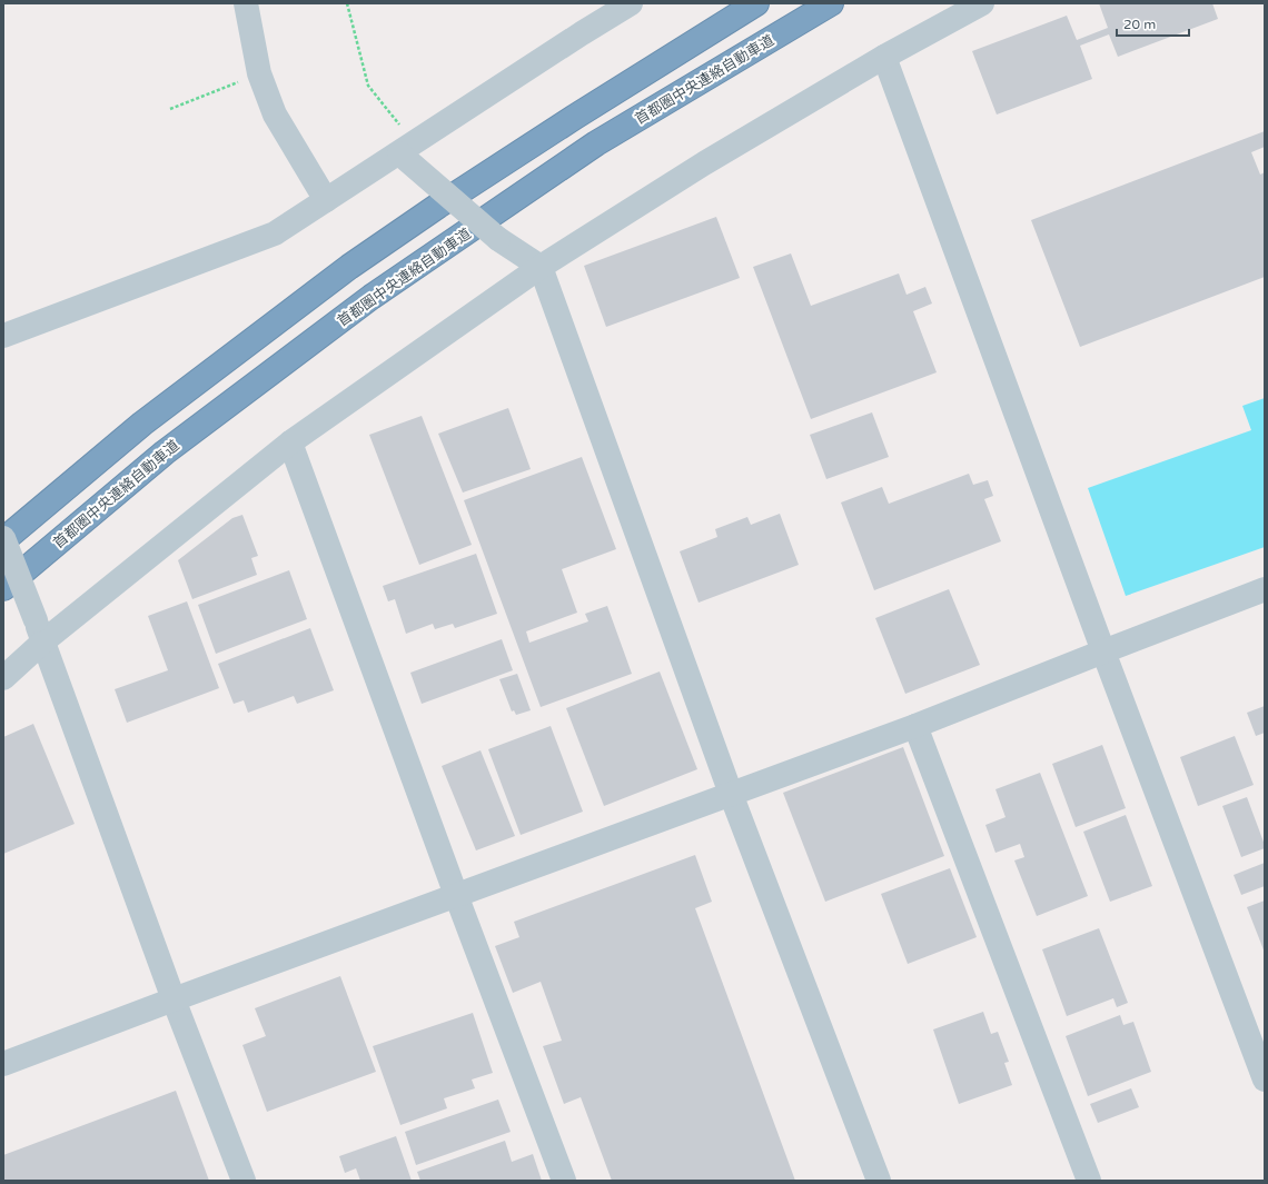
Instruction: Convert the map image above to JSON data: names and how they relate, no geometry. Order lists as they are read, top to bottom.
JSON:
{
  "streets": {
    "highway": ["首都圏中央連絡自動車道"]
  },
  "scale_bar": "20 m"
}
